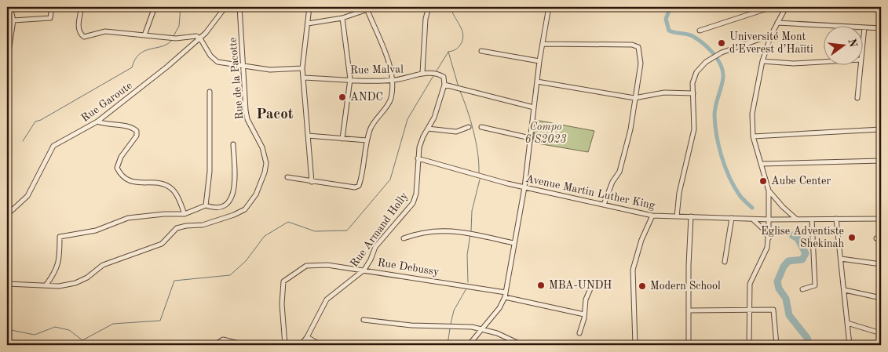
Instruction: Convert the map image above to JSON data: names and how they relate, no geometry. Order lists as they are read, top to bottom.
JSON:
{
  "streets": {
    "street": [
      "Rue Malval",
      "Rue de la Pacotte",
      "Rue Garoute",
      "Avenue Martin Luther King",
      "Rue Armand Holly",
      "Rue Debussy"
    ]
  },
  "crossings": [
    ["Rue Malval", "Rue Armand Holly"],
    ["Avenue Martin Luther King", "Rue Armand Holly"],
    ["Rue Armand Holly", "Rue Debussy"]
  ],
  "districts": ["Pacot"],
  "parks": ["Compo 6 S2023"],
  "places": [
    "Université Mont d’Everest d’Haïiti",
    "ANDC",
    "Aube Center",
    "Eglise Adventiste Shekinah",
    "MBA-UNDH",
    "Modern School"
  ],
  "north": "right"
}
